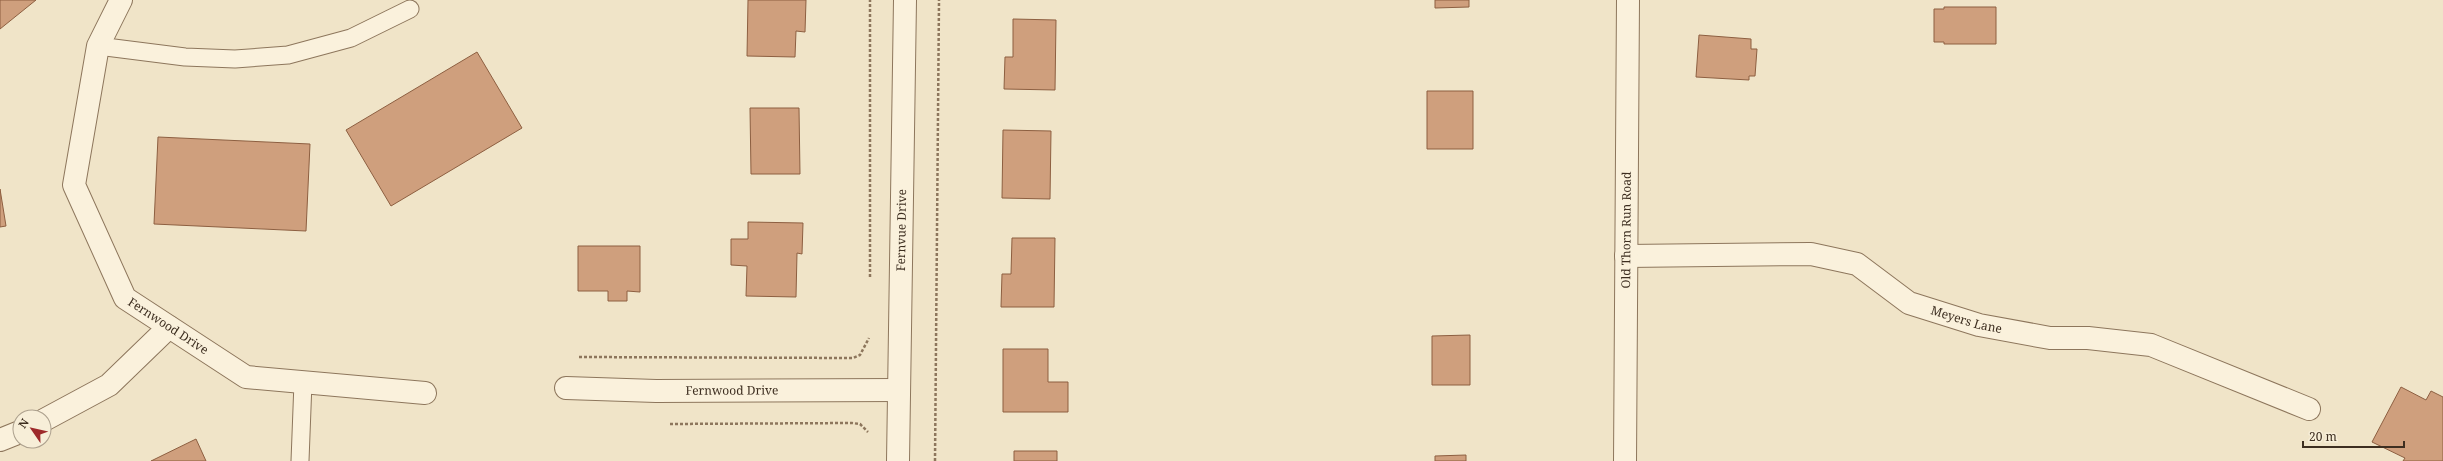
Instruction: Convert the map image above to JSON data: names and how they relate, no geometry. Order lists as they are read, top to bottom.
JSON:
{
  "streets": {
    "street": [
      "Fernvue Drive",
      "Old Thorn Run Road",
      "Meyers Lane",
      "Fernwood Drive"
    ]
  },
  "crossings": [
    ["Fernvue Drive", "Fernwood Drive"],
    ["Old Thorn Run Road", "Meyers Lane"]
  ],
  "scale_bar": "20 m",
  "north": "top left"
}
